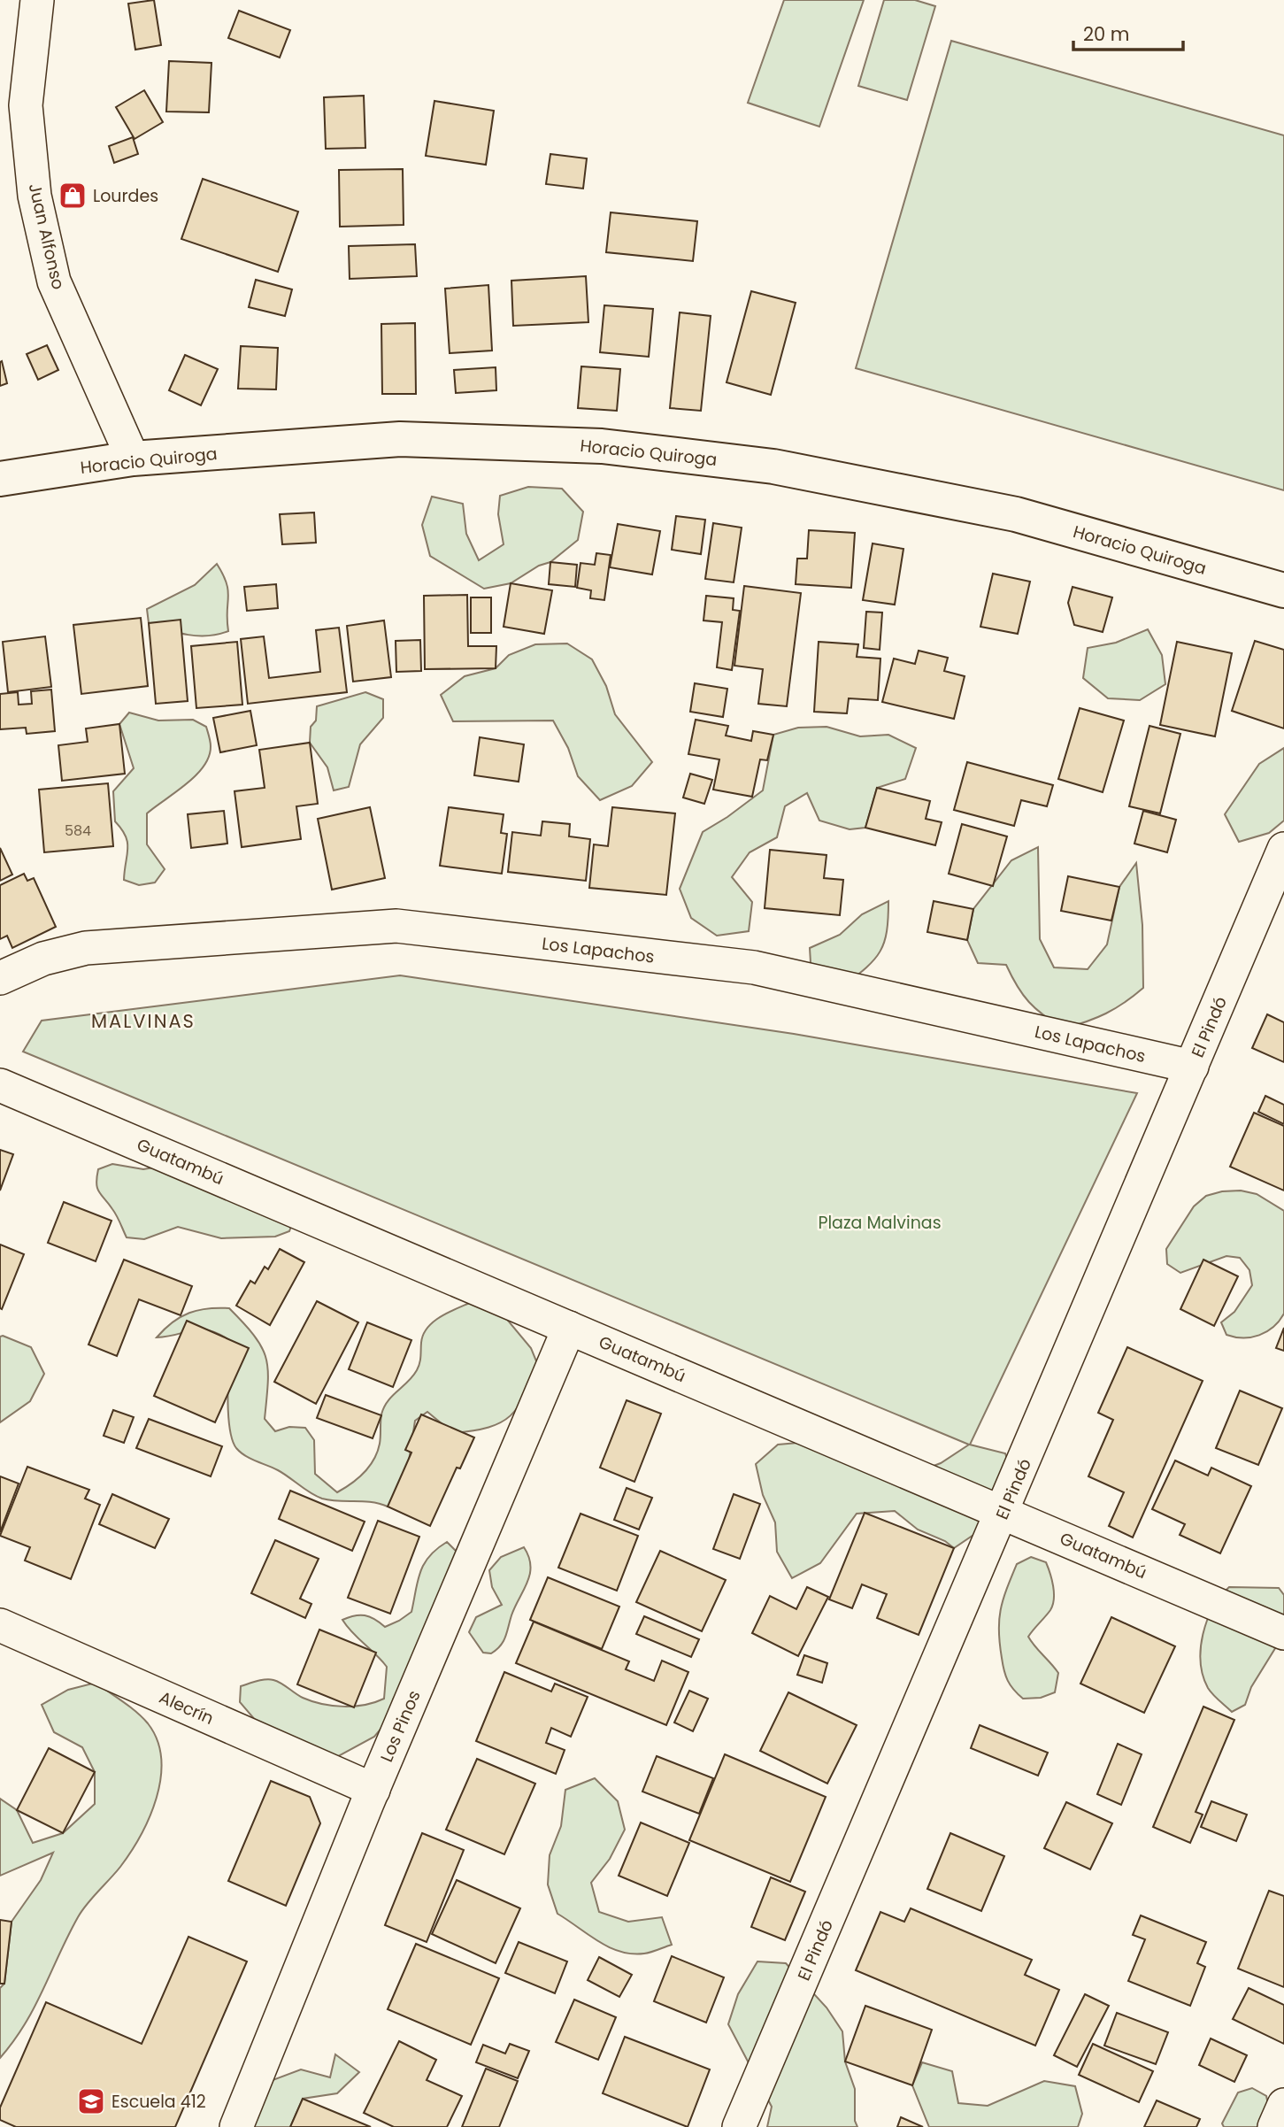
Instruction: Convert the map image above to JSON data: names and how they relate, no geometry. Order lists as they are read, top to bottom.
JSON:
{
  "streets": {
    "main road": ["Horacio Quiroga"],
    "street": [
      "Juan Alfonso",
      "Los Lapachos",
      "El Pindó",
      "Guatambú",
      "Alecrín",
      "Los Pinos"
    ]
  },
  "crossings": [
    ["Juan Alfonso", "Horacio Quiroga"],
    ["Los Lapachos", "El Pindó"],
    ["El Pindó", "Guatambú"],
    ["Guatambú", "Los Pinos"],
    ["Alecrín", "Los Pinos"]
  ],
  "districts": ["MALVINAS"],
  "parks": ["Plaza Malvinas"],
  "places": {
    "shop": ["Lourdes"],
    "school or university": ["Escuela 412"]
  },
  "house_numbers": ["584"],
  "scale_bar": "20 m"
}
